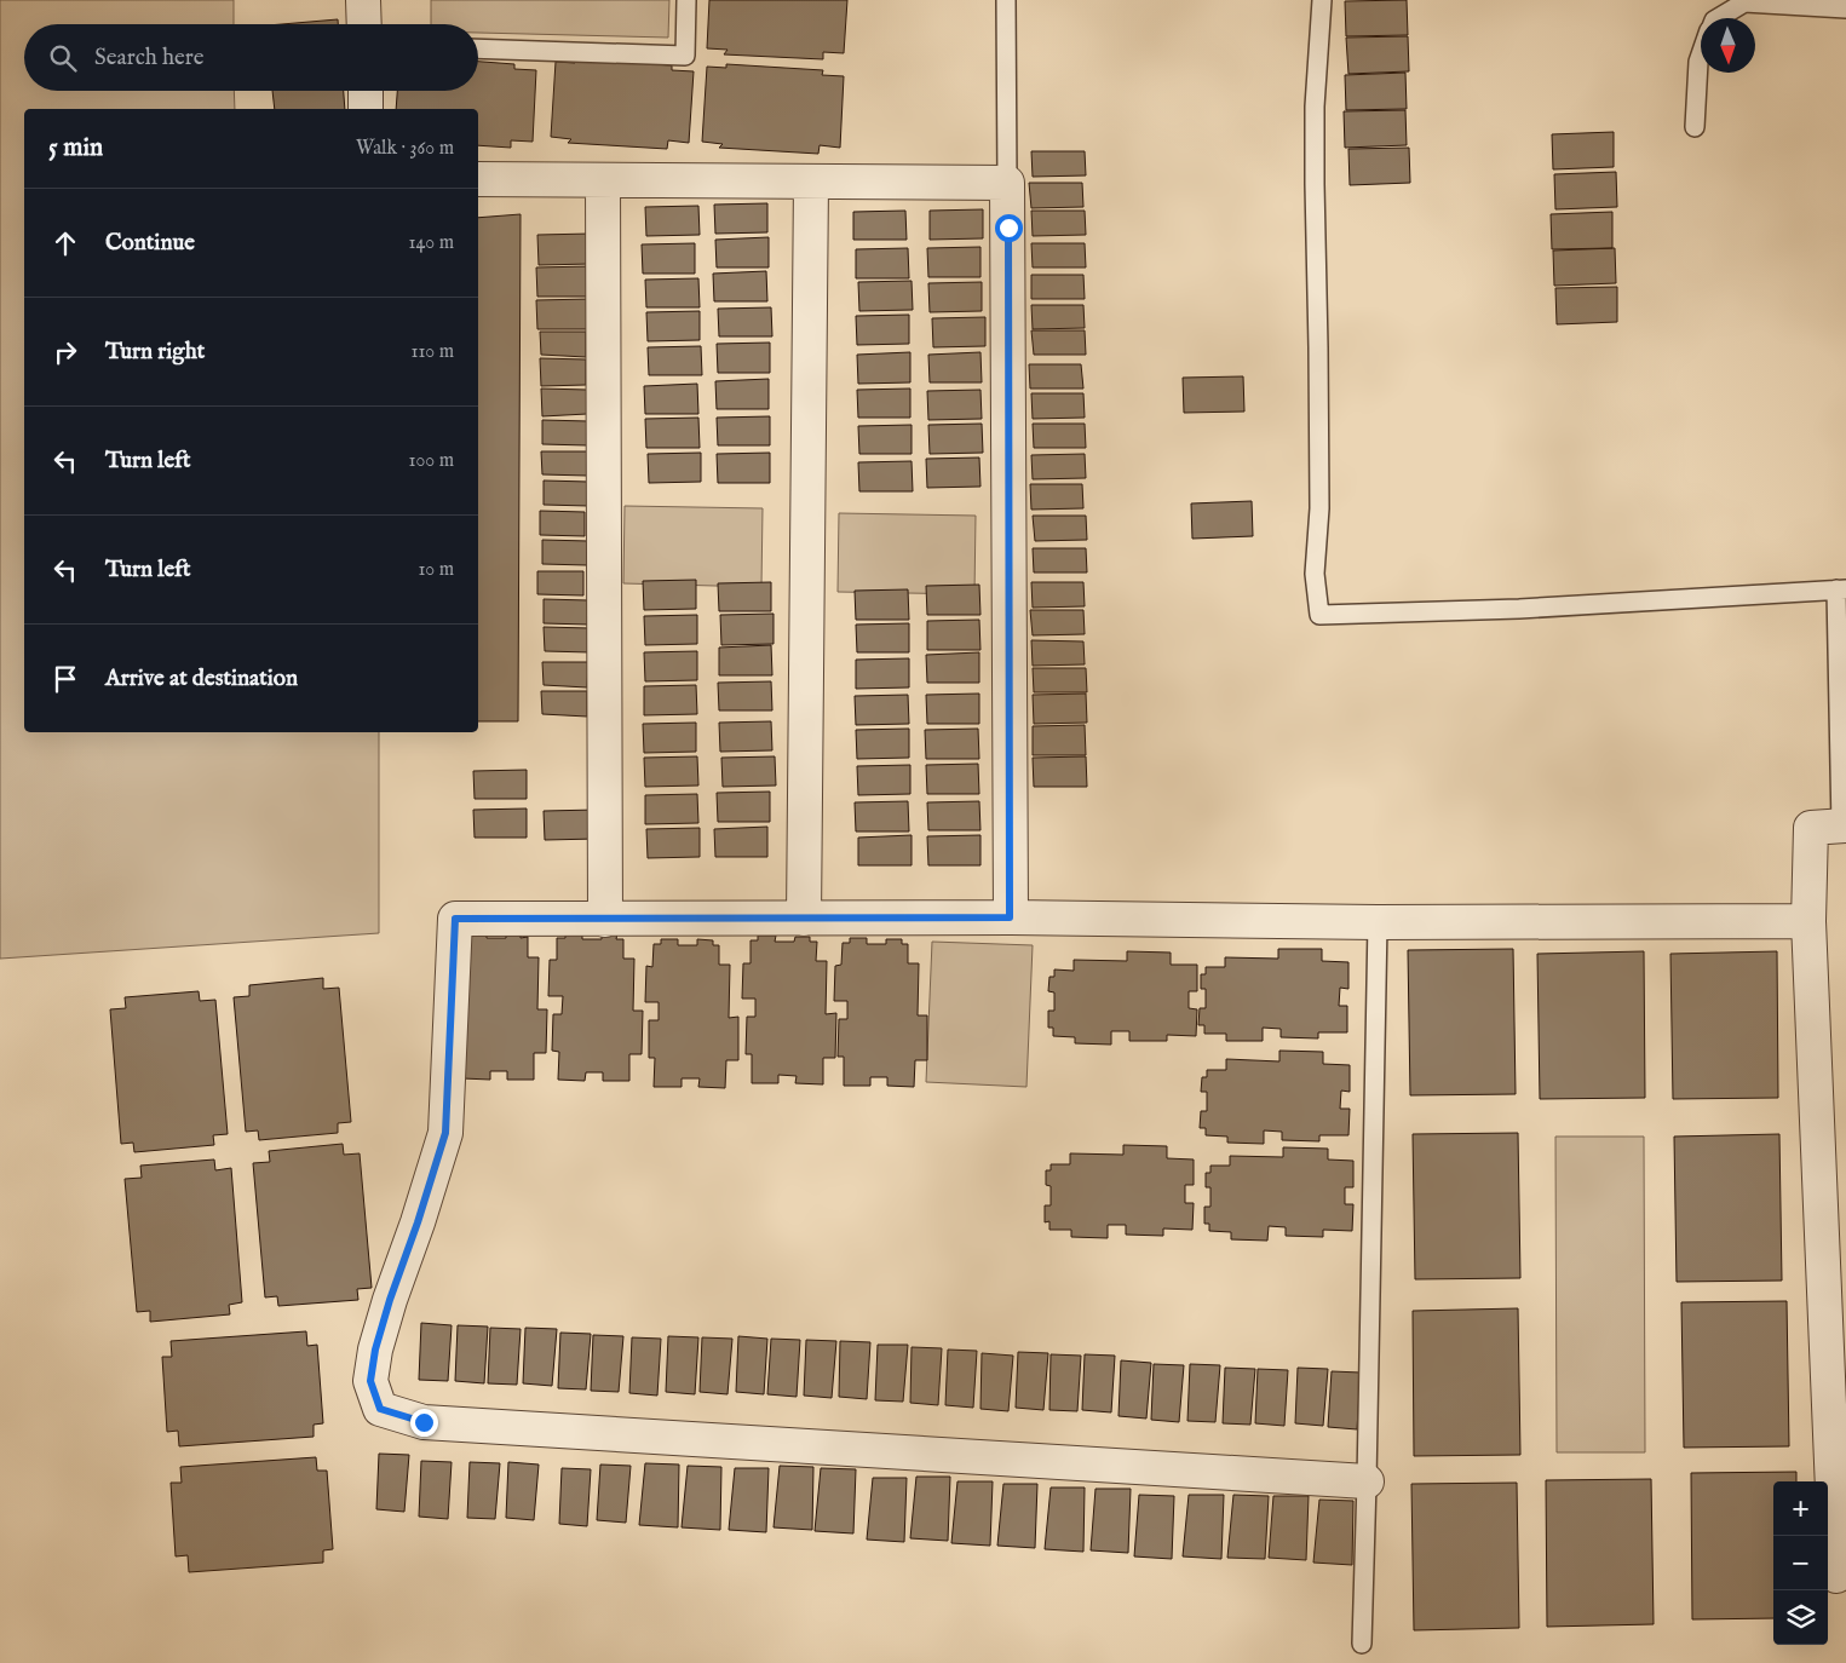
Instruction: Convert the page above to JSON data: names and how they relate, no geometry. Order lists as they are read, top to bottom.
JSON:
{
  "north": "bottom",
  "page": {
    "search": "Search here",
    "heading": ["5 min", "Walk · 360 m"],
    "list": [
      ["Continue", "140 m"],
      ["Turn right", "110 m"],
      ["Turn left", "100 m"],
      ["Turn left", "10 m"],
      "Arrive at destination"
    ],
    "map_buttons": ["+", "−"]
  }
}
